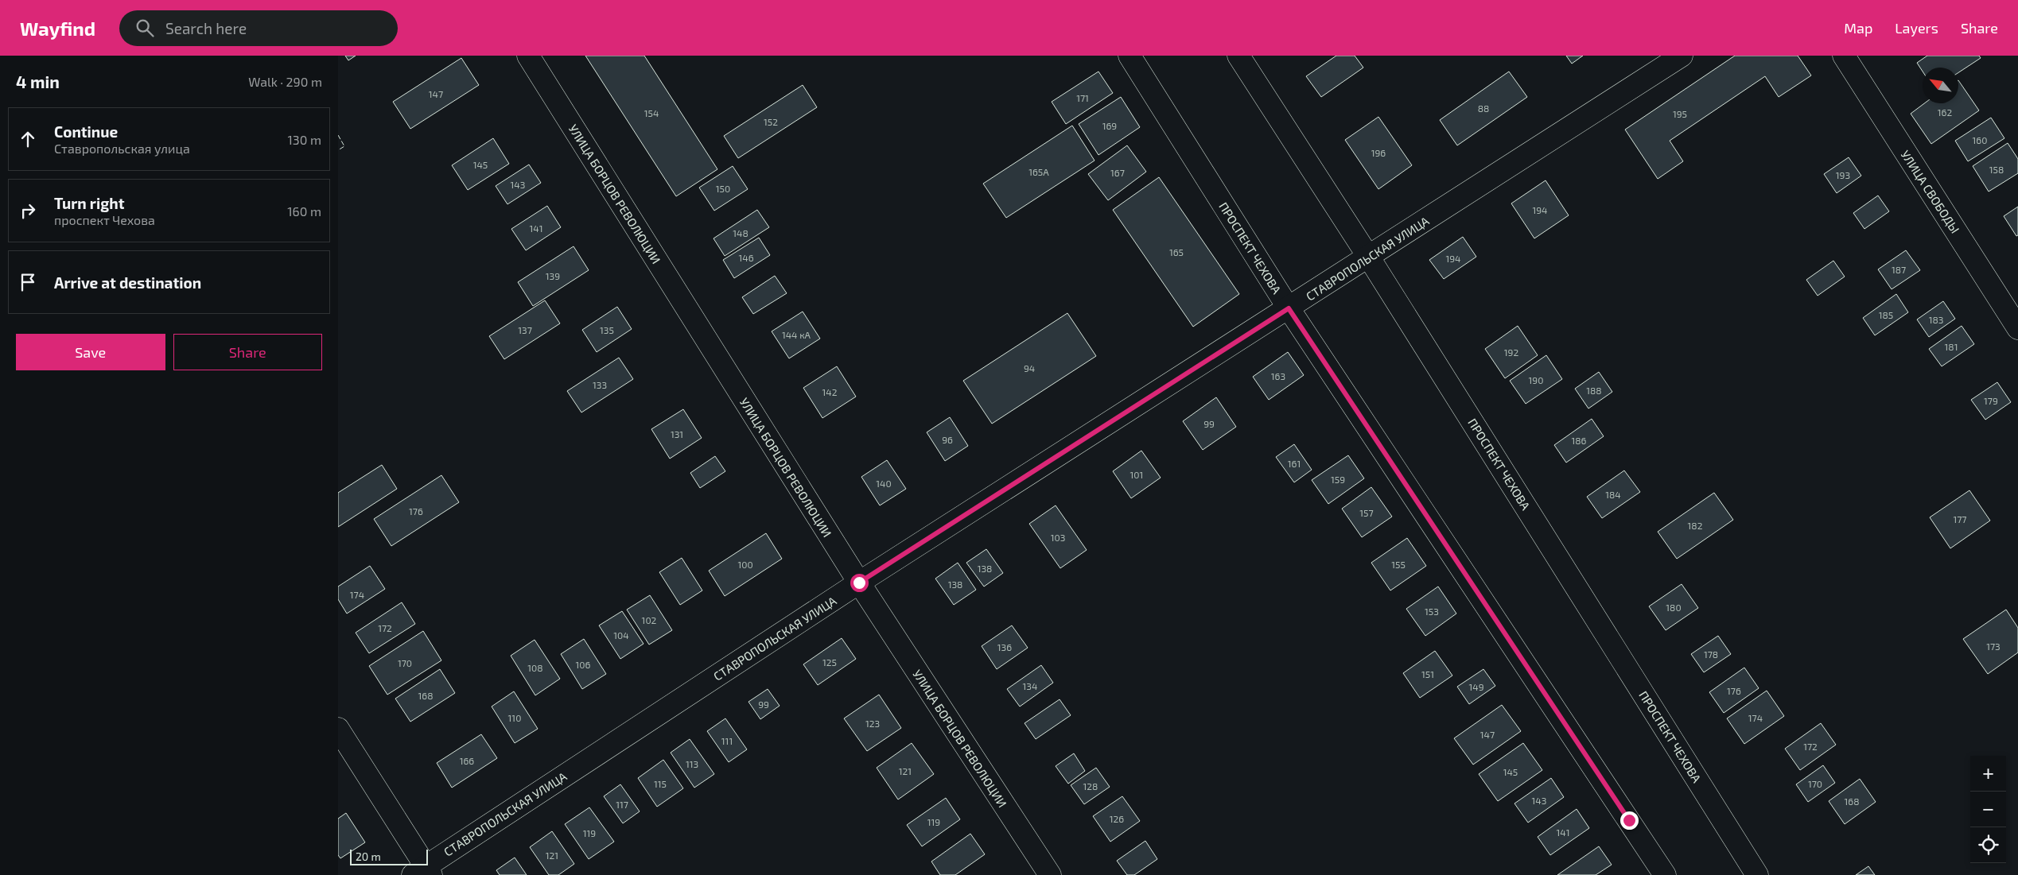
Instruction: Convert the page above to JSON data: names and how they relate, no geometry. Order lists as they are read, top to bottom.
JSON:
{
  "streets": {
    "street": [
      "УЛИЦА СВОБОДЫ",
      "УЛИЦА БОРЦОВ РЕВОЛЮЦИИ",
      "ПРОСПЕКТ ЧЕХОВА",
      "СТАВРОПОЛЬСКАЯ УЛИЦА"
    ]
  },
  "crossings": [
    ["УЛИЦА БОРЦОВ РЕВОЛЮЦИИ", "СТАВРОПОЛЬСКАЯ УЛИЦА"],
    ["ПРОСПЕКТ ЧЕХОВА", "СТАВРОПОЛЬСКАЯ УЛИЦА"]
  ],
  "house_numbers": [
    "147",
    "171",
    "88",
    "162",
    "154",
    "195",
    "152",
    "169",
    "160",
    "196",
    "145",
    "158",
    "165А",
    "167",
    "193",
    "143",
    "150",
    "194",
    "141",
    "148",
    "165",
    "146",
    "194",
    "187",
    "139",
    "185",
    "183",
    "137",
    "135",
    "144 кА",
    "181",
    "192",
    "94",
    "163",
    "190",
    "133",
    "188",
    "142",
    "179",
    "99",
    "131",
    "96",
    "186",
    "161",
    "101",
    "159",
    "140",
    "184",
    "176",
    "157",
    "177",
    "182",
    "103",
    "100",
    "155",
    "138",
    "138",
    "174",
    "180",
    "153",
    "102",
    "172",
    "104",
    "173",
    "136",
    "178",
    "125",
    "170",
    "106",
    "108",
    "151",
    "134",
    "149",
    "176",
    "168",
    "99",
    "110",
    "174",
    "123",
    "147",
    "111",
    "172",
    "166",
    "113",
    "121",
    "145",
    "115",
    "170",
    "128",
    "143",
    "168",
    "117",
    "126",
    "119",
    "141",
    "119",
    "121"
  ],
  "scale_bar": "20 m",
  "north": "top left",
  "page": {
    "header": "Wayfind",
    "search": "Search here",
    "nav": ["Map", "Layers", "Share"],
    "heading": ["4 min", "Walk · 290 m"],
    "list": [
      ["Continue", "Ставропольская улица", "130 m"],
      ["Turn right", "проспект Чехова", "160 m"],
      "Arrive at destination"
    ],
    "buttons": ["Save", "Share"],
    "map_buttons": ["+", "−"],
    "scale": "20 m"
  }
}
